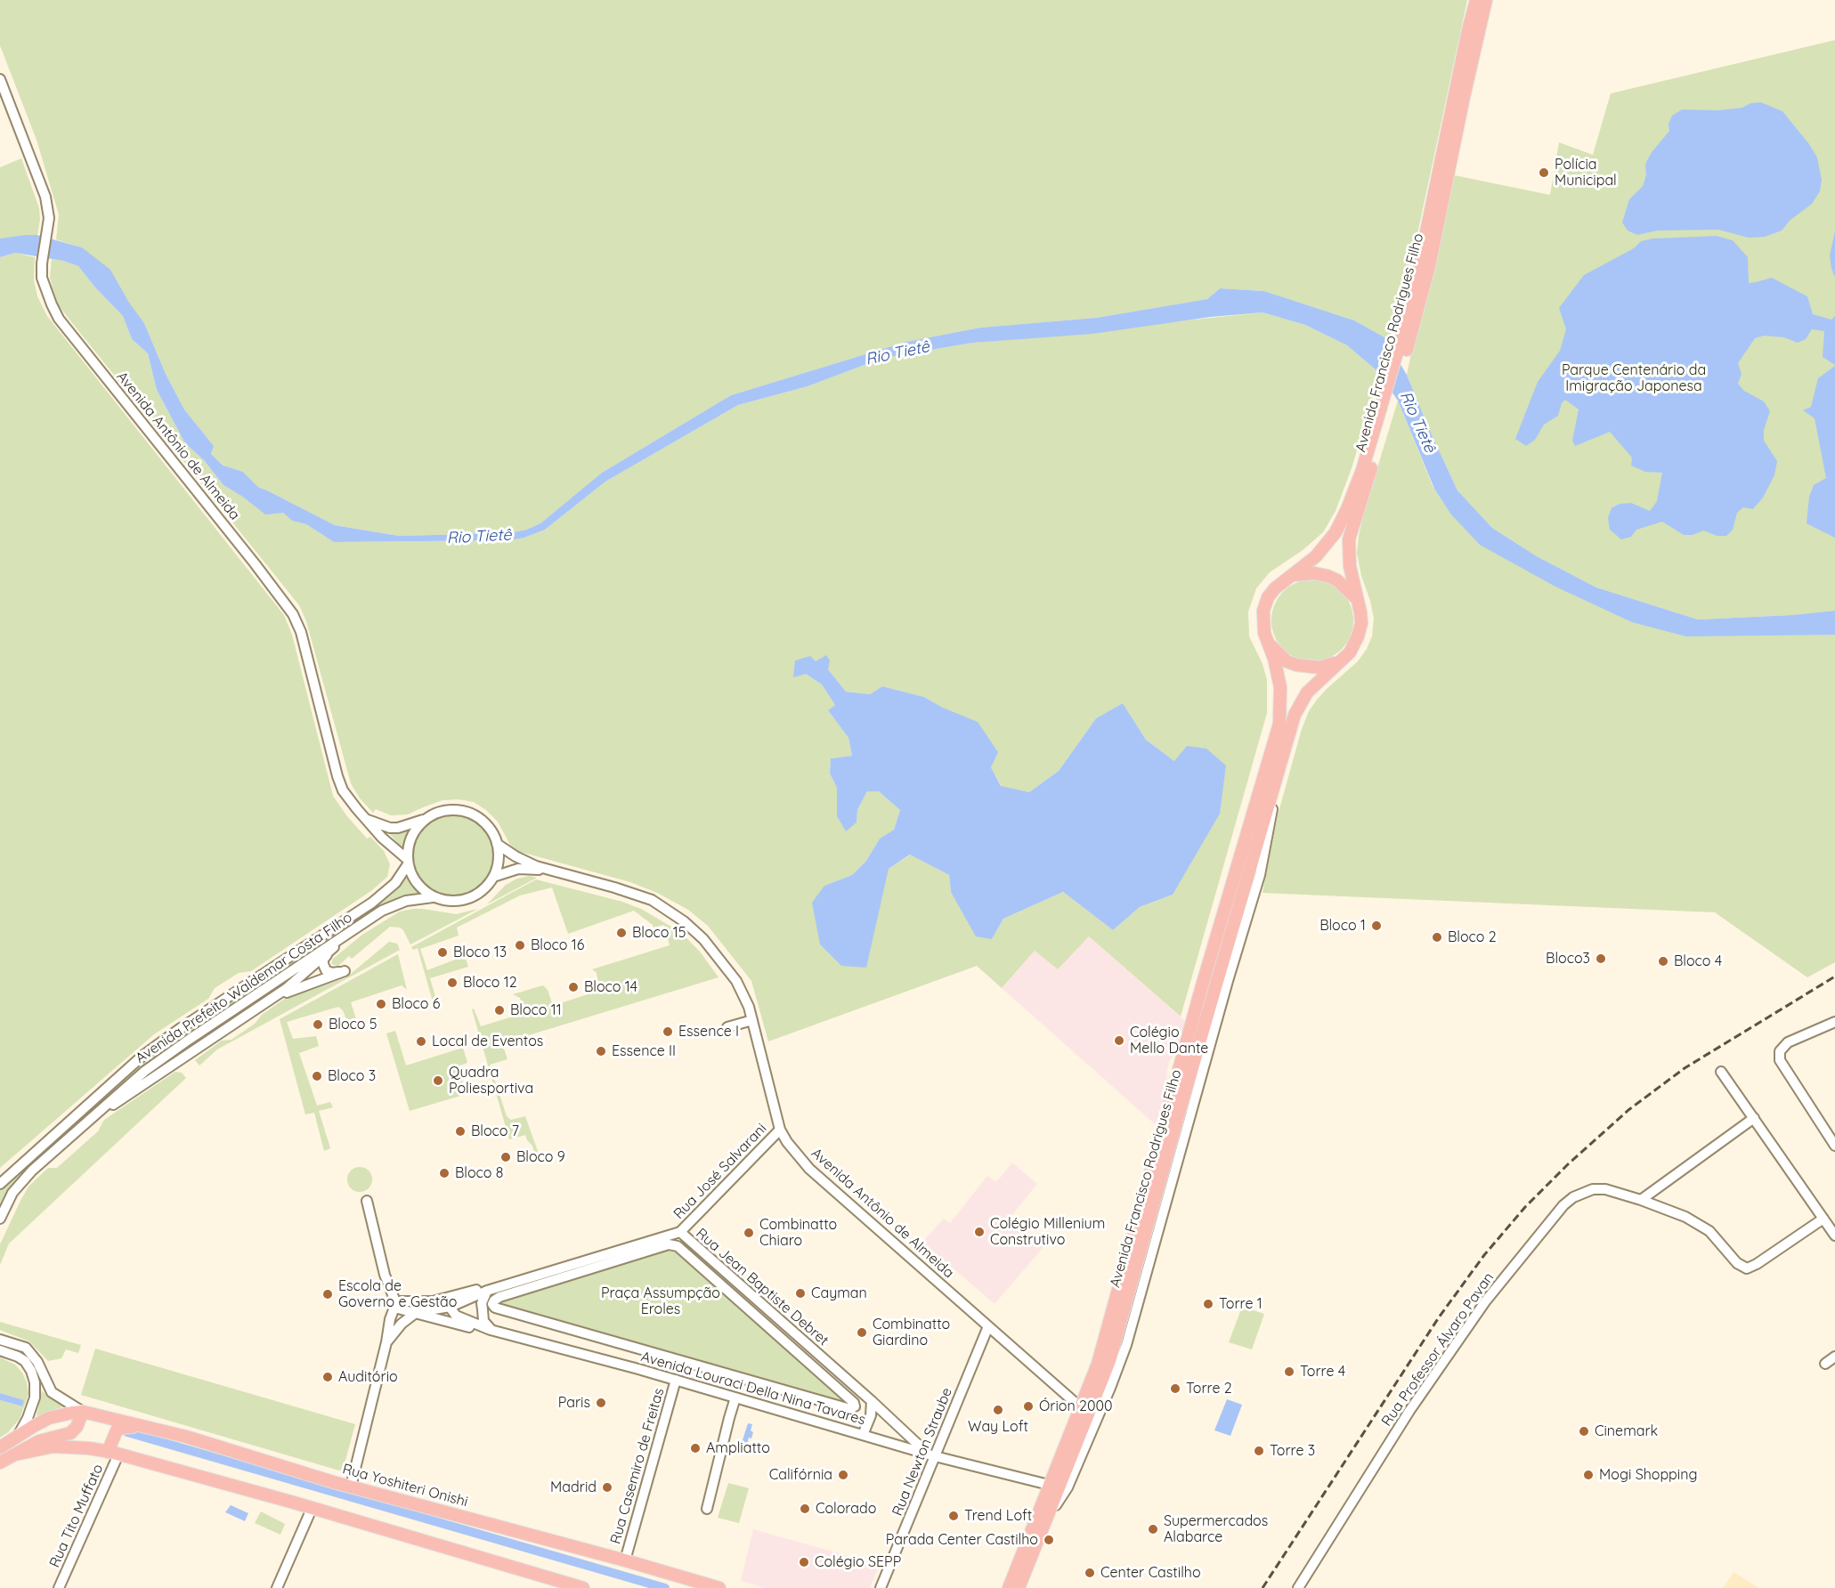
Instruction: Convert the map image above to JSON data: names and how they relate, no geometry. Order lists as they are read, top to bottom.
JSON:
{
  "streets": {
    "main road": ["Avenida Francisco Rodrigues Filho", "Rua Yoshiteri Onishi"],
    "street": [
      "Avenida Antônio de Almeida",
      "Avenida Prefeito Waldemar Costa Filho",
      "Rua José Salvarani",
      "Rua Jean Baptiste Debret",
      "Rua Professor Álvaro Pavan",
      "Avenida Louraci Della Nina Tavares",
      "Rua Newton Straube",
      "Rua Casemiro de Freitas",
      "Rua Tito Muffato"
    ]
  },
  "crossings": [
    ["Avenida Francisco Rodrigues Filho", "Avenida Antônio de Almeida"],
    ["Avenida Francisco Rodrigues Filho", "Avenida Louraci Della Nina Tavares"],
    ["Avenida Antônio de Almeida", "Avenida Prefeito Waldemar Costa Filho"],
    ["Avenida Antônio de Almeida", "Rua José Salvarani"],
    ["Avenida Antônio de Almeida", "Rua Newton Straube"],
    ["Rua José Salvarani", "Rua Jean Baptiste Debret"],
    ["Rua Jean Baptiste Debret", "Avenida Louraci Della Nina Tavares"],
    ["Rua Jean Baptiste Debret", "Rua Newton Straube"],
    ["Avenida Louraci Della Nina Tavares", "Rua Newton Straube"],
    ["Avenida Louraci Della Nina Tavares", "Rua Casemiro de Freitas"],
    ["Rua Casemiro de Freitas", "Rua Yoshiteri Onishi"]
  ],
  "water": ["Rio Tietê"],
  "parks": ["Parque Centenário da Imigração Japonesa", "Praça Assumpção Eroles"],
  "places": [
    "Polícia Municipal",
    "Bloco 1",
    "Bloco 15",
    "Bloco 2",
    "Bloco 16",
    "Bloco 13",
    "Bloco3",
    "Bloco 4",
    "Bloco 12",
    "Bloco 14",
    "Bloco 6",
    "Bloco 11",
    "Bloco 5",
    "Essence I",
    "Colégio Mello Dante",
    "Local de Eventos",
    "Essence II",
    "Bloco 3",
    "Quadra Poliesportiva",
    "Bloco 7",
    "Bloco 9",
    "Bloco 8",
    "Colégio Millenium Construtivo",
    "Combinatto Chiaro",
    "Cayman",
    "Escola de Governo e Gestão",
    "Torre 1",
    "Combinatto Giardino",
    "Torre 4",
    "Auditório",
    "Torre 2",
    "Paris",
    "Órion 2000",
    "Way Loft",
    "Cinemark",
    "Ampliatto",
    "Torre 3",
    "Califórnia",
    "Mogi Shopping",
    "Madrid",
    "Colorado",
    "Trend Loft",
    "Supermercados Alabarce",
    "Parada Center Castilho",
    "Colégio SEPP",
    "Center Castilho"
  ]
}
